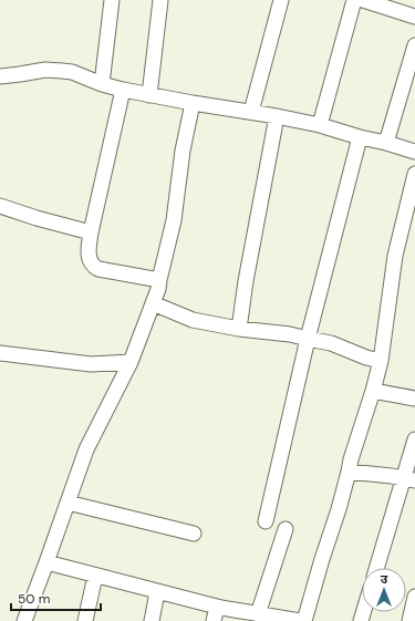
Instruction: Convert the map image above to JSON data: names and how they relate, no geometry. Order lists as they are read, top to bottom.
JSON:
{
  "scale_bar": "50 m",
  "north": "top"
}
